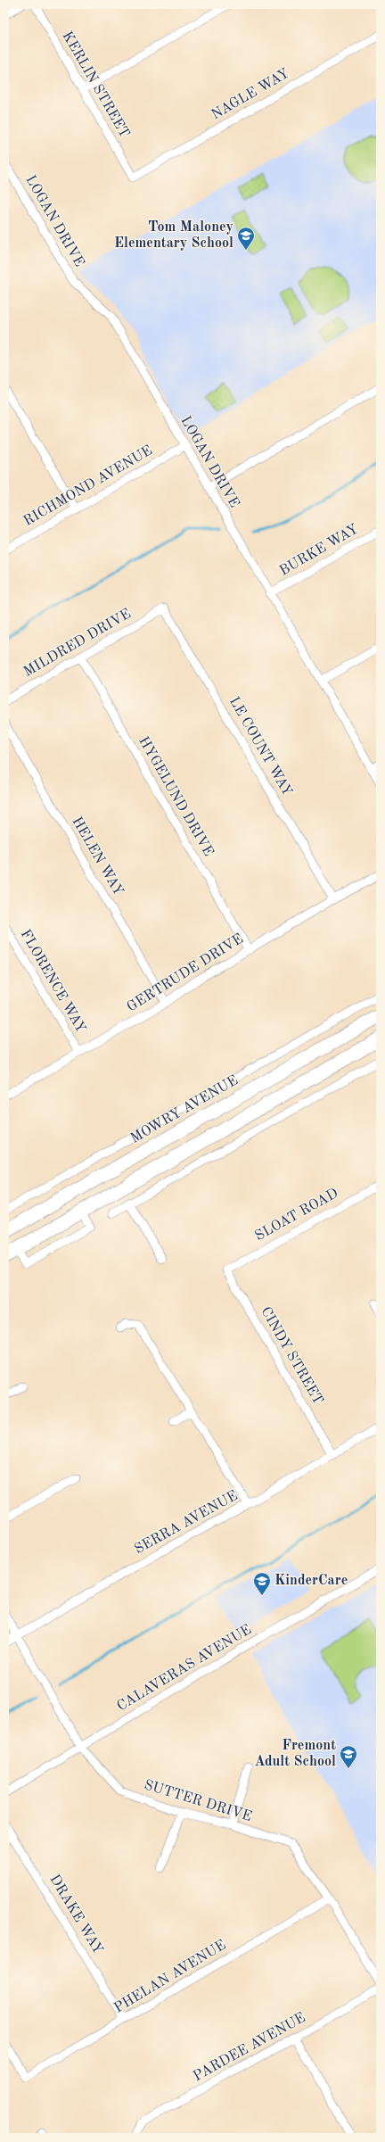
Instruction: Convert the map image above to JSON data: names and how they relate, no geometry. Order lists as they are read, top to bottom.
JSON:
{
  "streets": {
    "main road": ["MOWRY AVENUE"],
    "street": [
      "KERLIN STREET",
      "NAGLE WAY",
      "LOGAN DRIVE",
      "RICHMOND AVENUE",
      "BURKE WAY",
      "MILDRED DRIVE",
      "LE COUNT WAY",
      "HYGELUND DRIVE",
      "HELEN WAY",
      "GERTRUDE DRIVE",
      "FLORENCE WAY",
      "SLOAT ROAD",
      "CINDY STREET",
      "SERRA AVENUE",
      "CALAVERAS AVENUE",
      "SUTTER DRIVE",
      "DRAKE WAY",
      "PHELAN AVENUE",
      "PARDEE AVENUE"
    ]
  },
  "crossings": [
    ["KERLIN STREET", "NAGLE WAY"],
    ["LOGAN DRIVE", "RICHMOND AVENUE"],
    ["LOGAN DRIVE", "BURKE WAY"],
    ["MILDRED DRIVE", "LE COUNT WAY"],
    ["MILDRED DRIVE", "HYGELUND DRIVE"],
    ["LE COUNT WAY", "GERTRUDE DRIVE"],
    ["HYGELUND DRIVE", "GERTRUDE DRIVE"],
    ["HELEN WAY", "GERTRUDE DRIVE"],
    ["GERTRUDE DRIVE", "FLORENCE WAY"],
    ["SLOAT ROAD", "CINDY STREET"],
    ["CINDY STREET", "SERRA AVENUE"],
    ["SERRA AVENUE", "SUTTER DRIVE"],
    ["CALAVERAS AVENUE", "SUTTER DRIVE"],
    ["SUTTER DRIVE", "PHELAN AVENUE"],
    ["DRAKE WAY", "PHELAN AVENUE"]
  ],
  "places": {
    "school or university": ["Tom Maloney Elementary School", "KinderCare", "Fremont Adult School"]
  }
}
